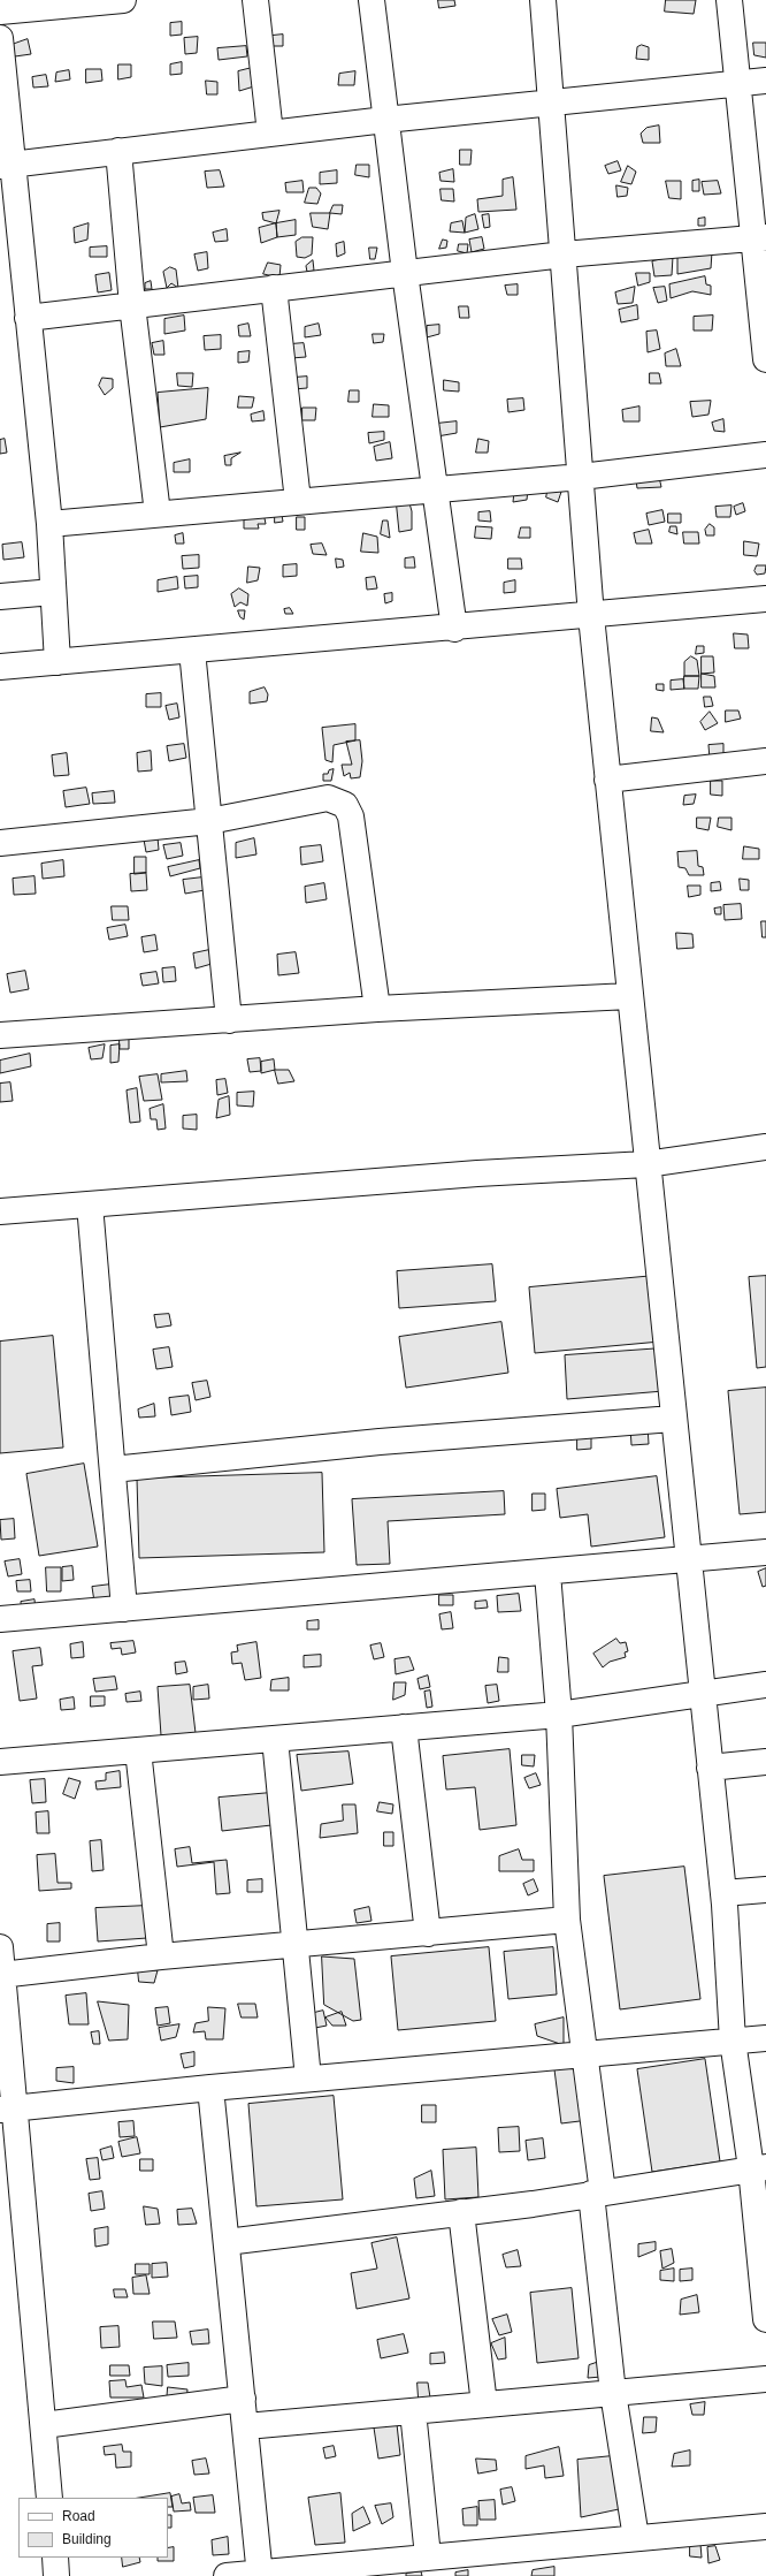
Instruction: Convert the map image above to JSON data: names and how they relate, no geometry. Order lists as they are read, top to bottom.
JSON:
{
  "legend": ["Road", "Building"]
}
